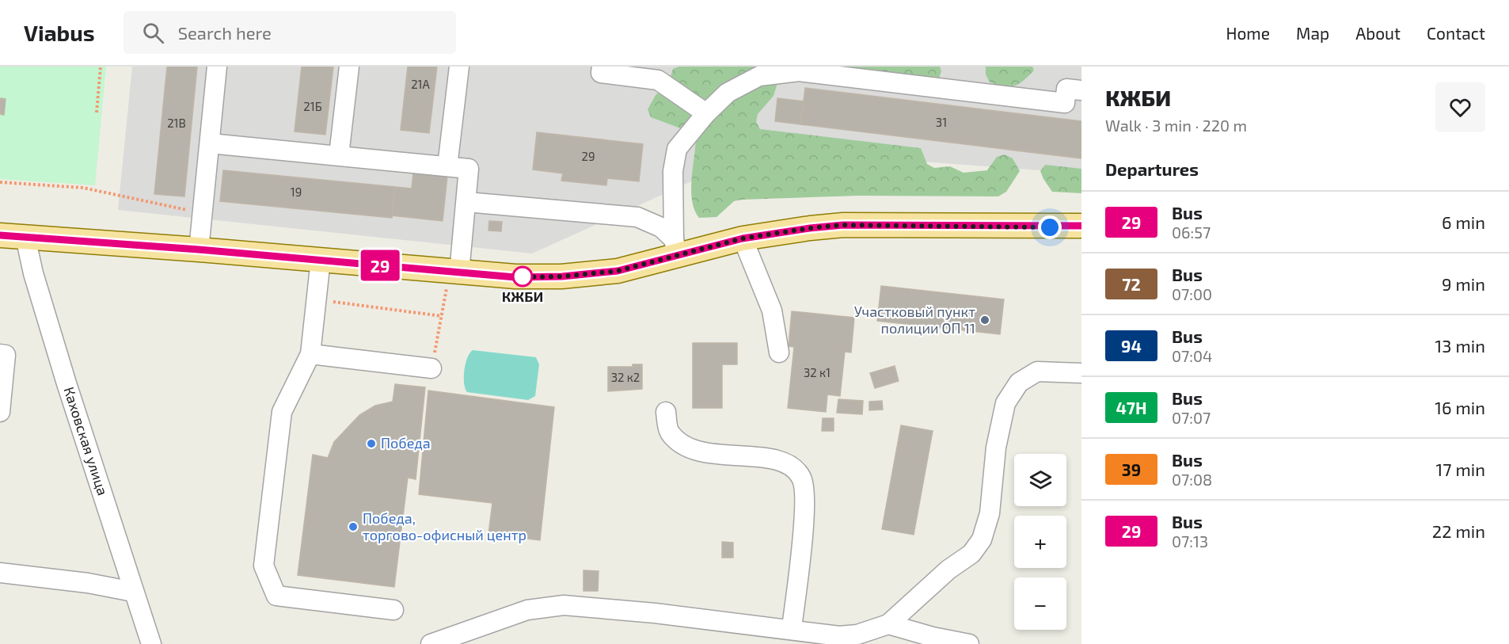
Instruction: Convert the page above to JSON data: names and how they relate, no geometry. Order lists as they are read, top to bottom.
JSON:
{
  "streets": {
    "street": ["Каховская улица"]
  },
  "places": [
    "КЖБИ",
    "Участковый пункт полиции ОП 11",
    "Победа",
    "Победа, торгово-офисный центр"
  ],
  "lines": ["bus line 29"],
  "house_numbers": [
    "21А",
    "21Б",
    "31",
    "21В",
    "29",
    "19",
    "32 к1",
    "32 к2"
  ],
  "page": {
    "header": "Viabus",
    "search": "Search here",
    "nav": [
      "Home",
      "Map",
      "About",
      "Contact"
    ],
    "on_map": "29",
    "heading": [
      ["КЖБИ", "Walk · 3 min · 220 m"],
      "Departures"
    ],
    "list": [
      {
        "mark": "29",
        "name": "Bus",
        "note": "06:57",
        "value": "6 min"
      },
      {
        "mark": "72",
        "name": "Bus",
        "note": "07:00",
        "value": "9 min"
      },
      {
        "mark": "94",
        "name": "Bus",
        "note": "07:04",
        "value": "13 min"
      },
      {
        "mark": "47Н",
        "name": "Bus",
        "note": "07:07",
        "value": "16 min"
      },
      {
        "mark": "39",
        "name": "Bus",
        "note": "07:08",
        "value": "17 min"
      },
      {
        "mark": "29",
        "name": "Bus",
        "note": "07:13",
        "value": "22 min"
      }
    ],
    "map_buttons": ["+", "−"]
  }
}
